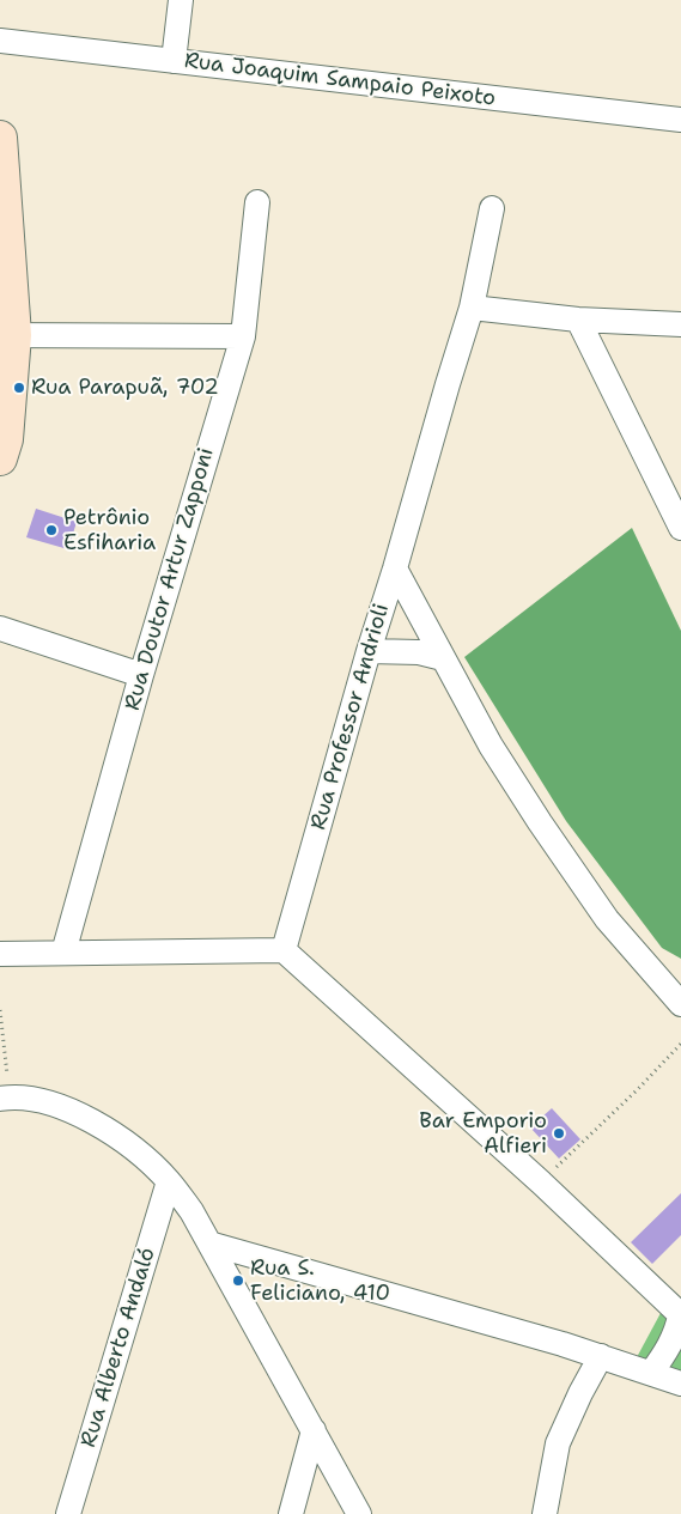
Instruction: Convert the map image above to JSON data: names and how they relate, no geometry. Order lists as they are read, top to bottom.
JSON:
{
  "streets": {
    "street": [
      "Rua Joaquim Sampaio Peixoto",
      "Rua Doutor Artur Zapponi",
      "Rua Professor Andrioli",
      "Rua Alberto Andaló"
    ]
  },
  "places": [
    "Rua Parapuã, 702",
    "Petrônio Esfiharia",
    "Bar Emporio Alfieri",
    "Rua S. Feliciano, 410"
  ]
}
